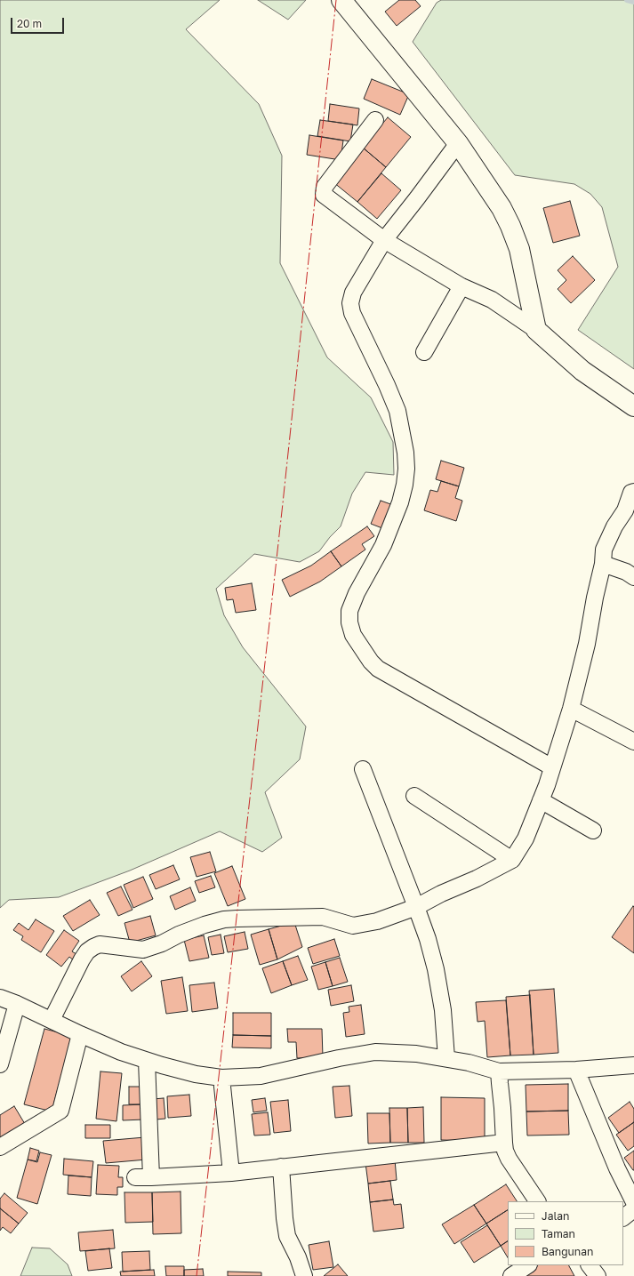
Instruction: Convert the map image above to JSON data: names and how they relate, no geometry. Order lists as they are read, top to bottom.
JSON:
{
  "legend": ["Jalan", "Taman", "Bangunan"],
  "scale_bar": "20 m"
}
